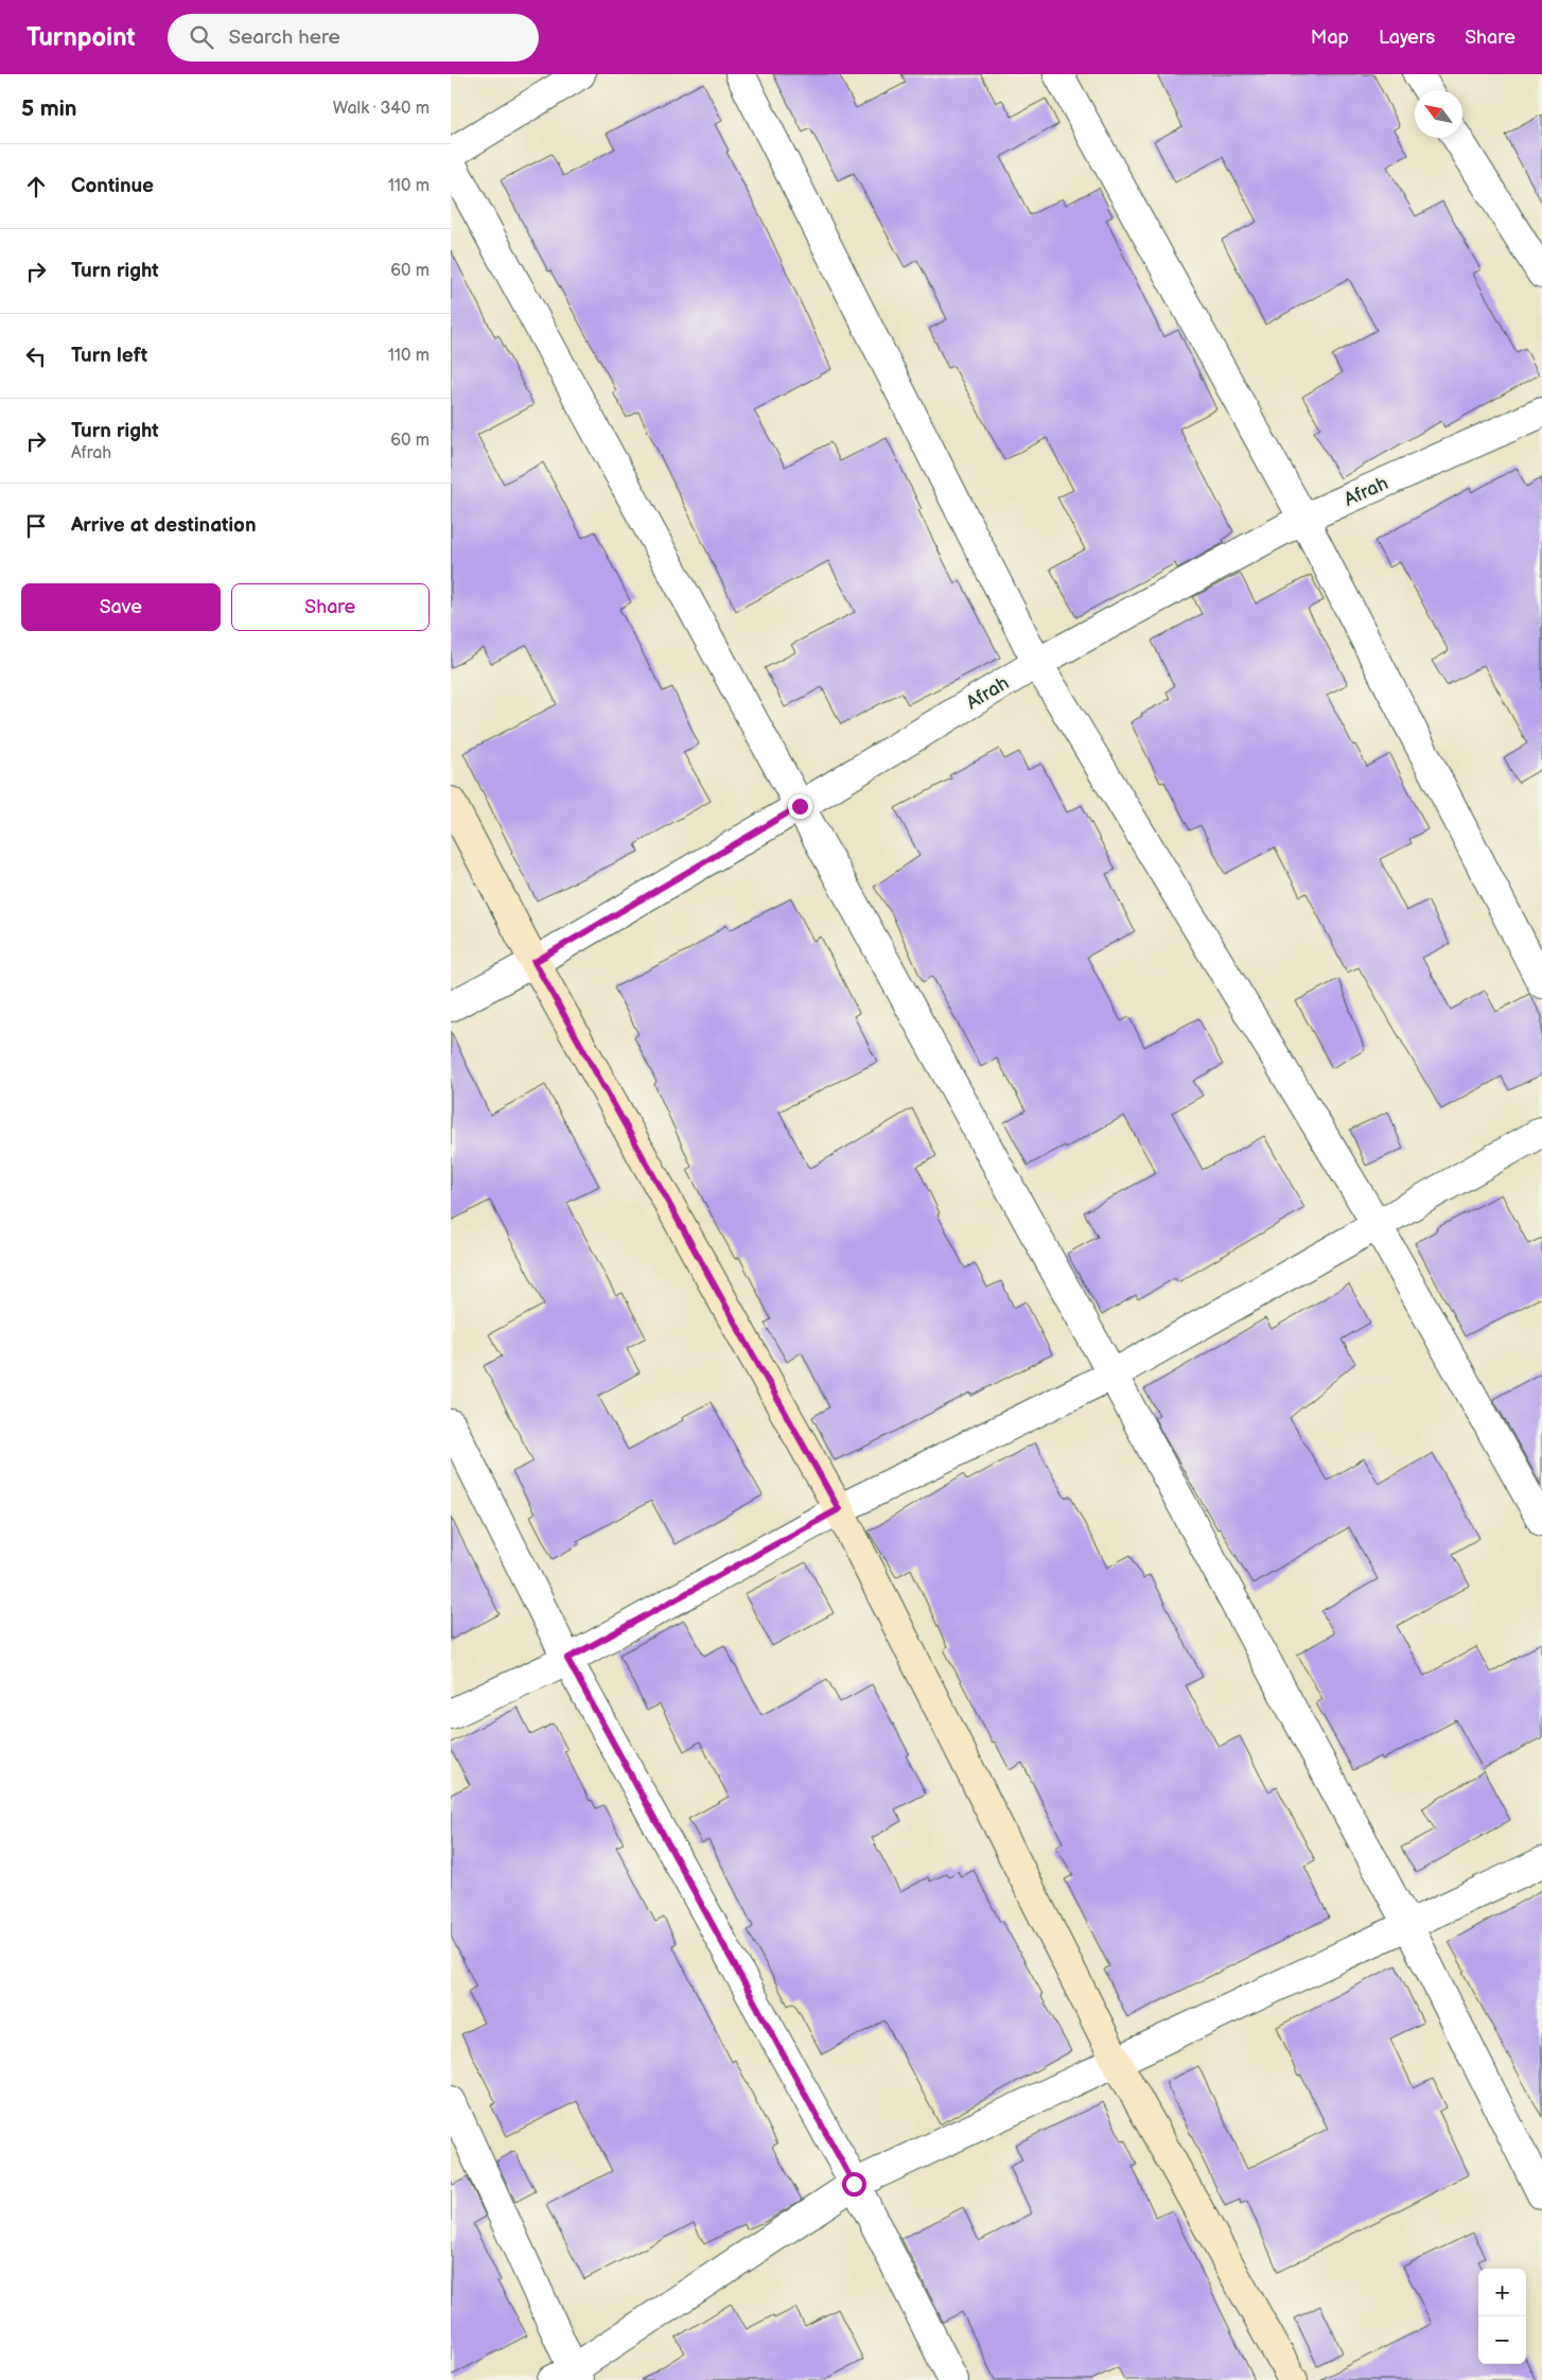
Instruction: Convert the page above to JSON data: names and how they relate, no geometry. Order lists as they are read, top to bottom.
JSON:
{
  "streets": {
    "street": ["Afrah"]
  },
  "north": "top left",
  "page": {
    "header": "Turnpoint",
    "search": "Search here",
    "nav": ["Map", "Layers", "Share"],
    "heading": ["5 min", "Walk · 340 m"],
    "list": [
      ["Continue", "110 m"],
      ["Turn right", "60 m"],
      ["Turn left", "110 m"],
      ["Turn right", "Afrah", "60 m"],
      "Arrive at destination"
    ],
    "buttons": ["Save", "Share"],
    "map_buttons": ["+", "−"]
  }
}
